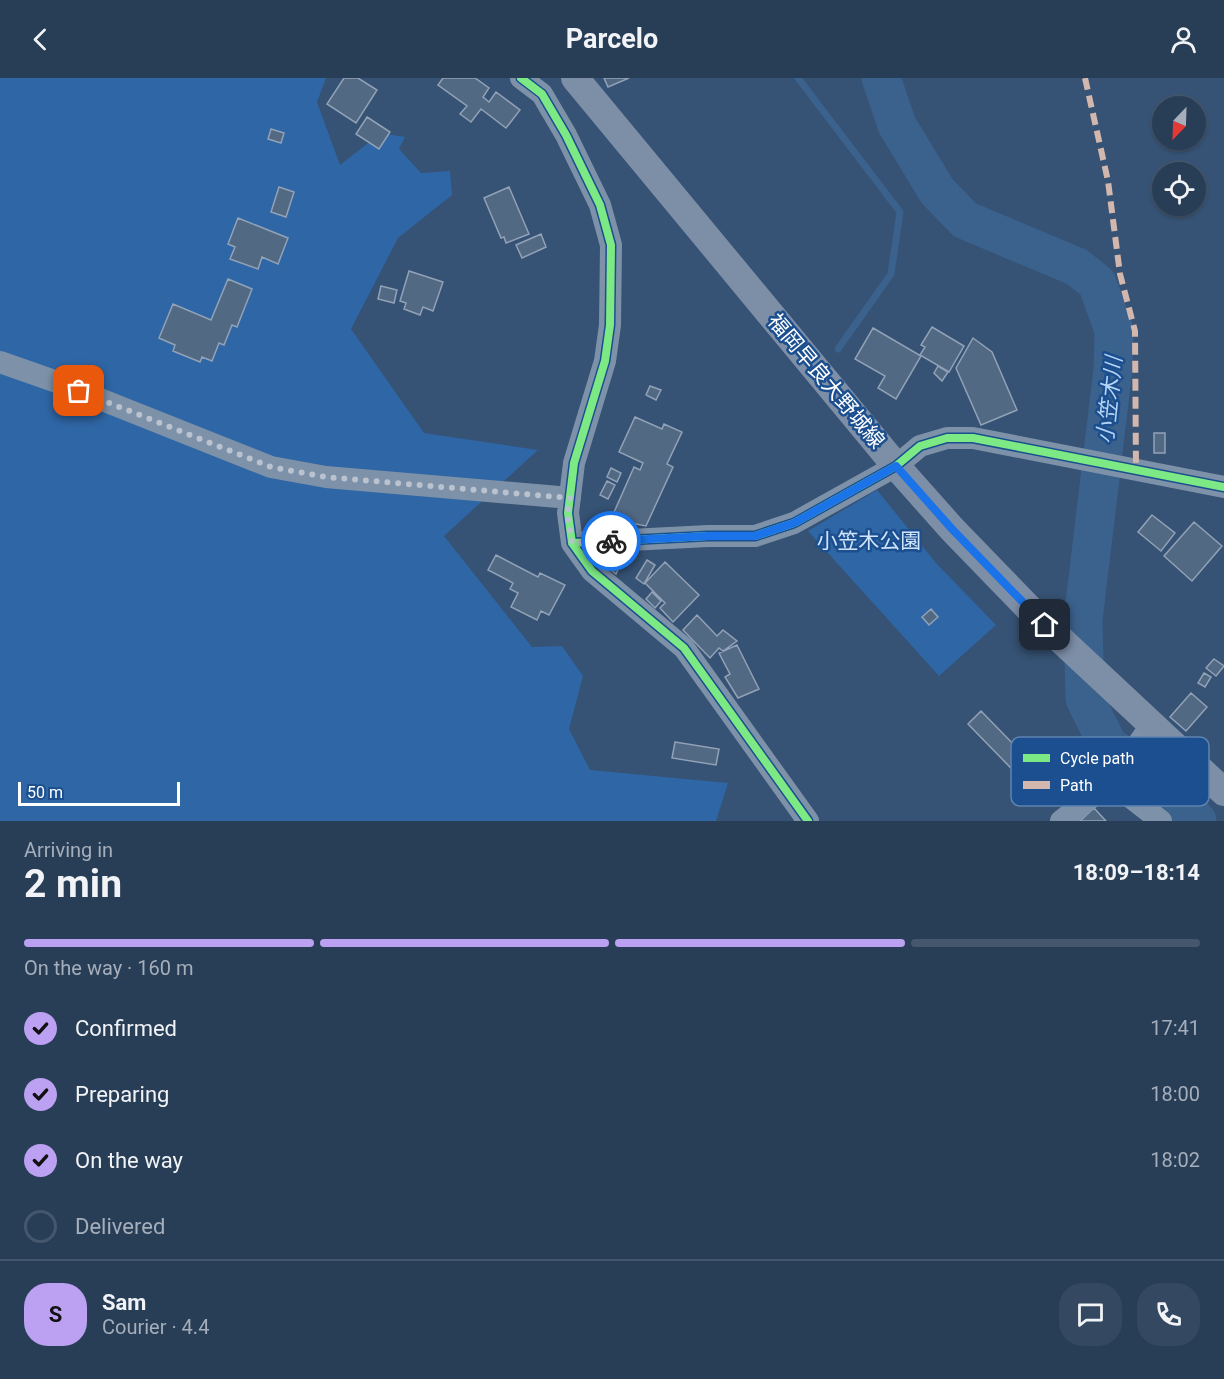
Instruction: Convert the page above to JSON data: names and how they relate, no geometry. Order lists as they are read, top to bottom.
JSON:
{
  "streets": {
    "main road": ["福岡早良大野城線"]
  },
  "water": ["小笠木川"],
  "parks": ["小笠木公園"],
  "legend": ["Cycle path", "Path"],
  "scale_bar": "50 m",
  "north": "bottom left",
  "page": {
    "header": "Parcelo",
    "scale": "50 m",
    "heading": ["2 min", "Arriving in", "18:09–18:14"],
    "panel": ["Sam", "Courier · 4.4"],
    "bar": "On the way · 160 m",
    "list": [
      ["Confirmed", "17:41"],
      ["Preparing", "18:00"],
      ["On the way", "18:02"],
      "Delivered"
    ],
    "round": "S"
  }
}
